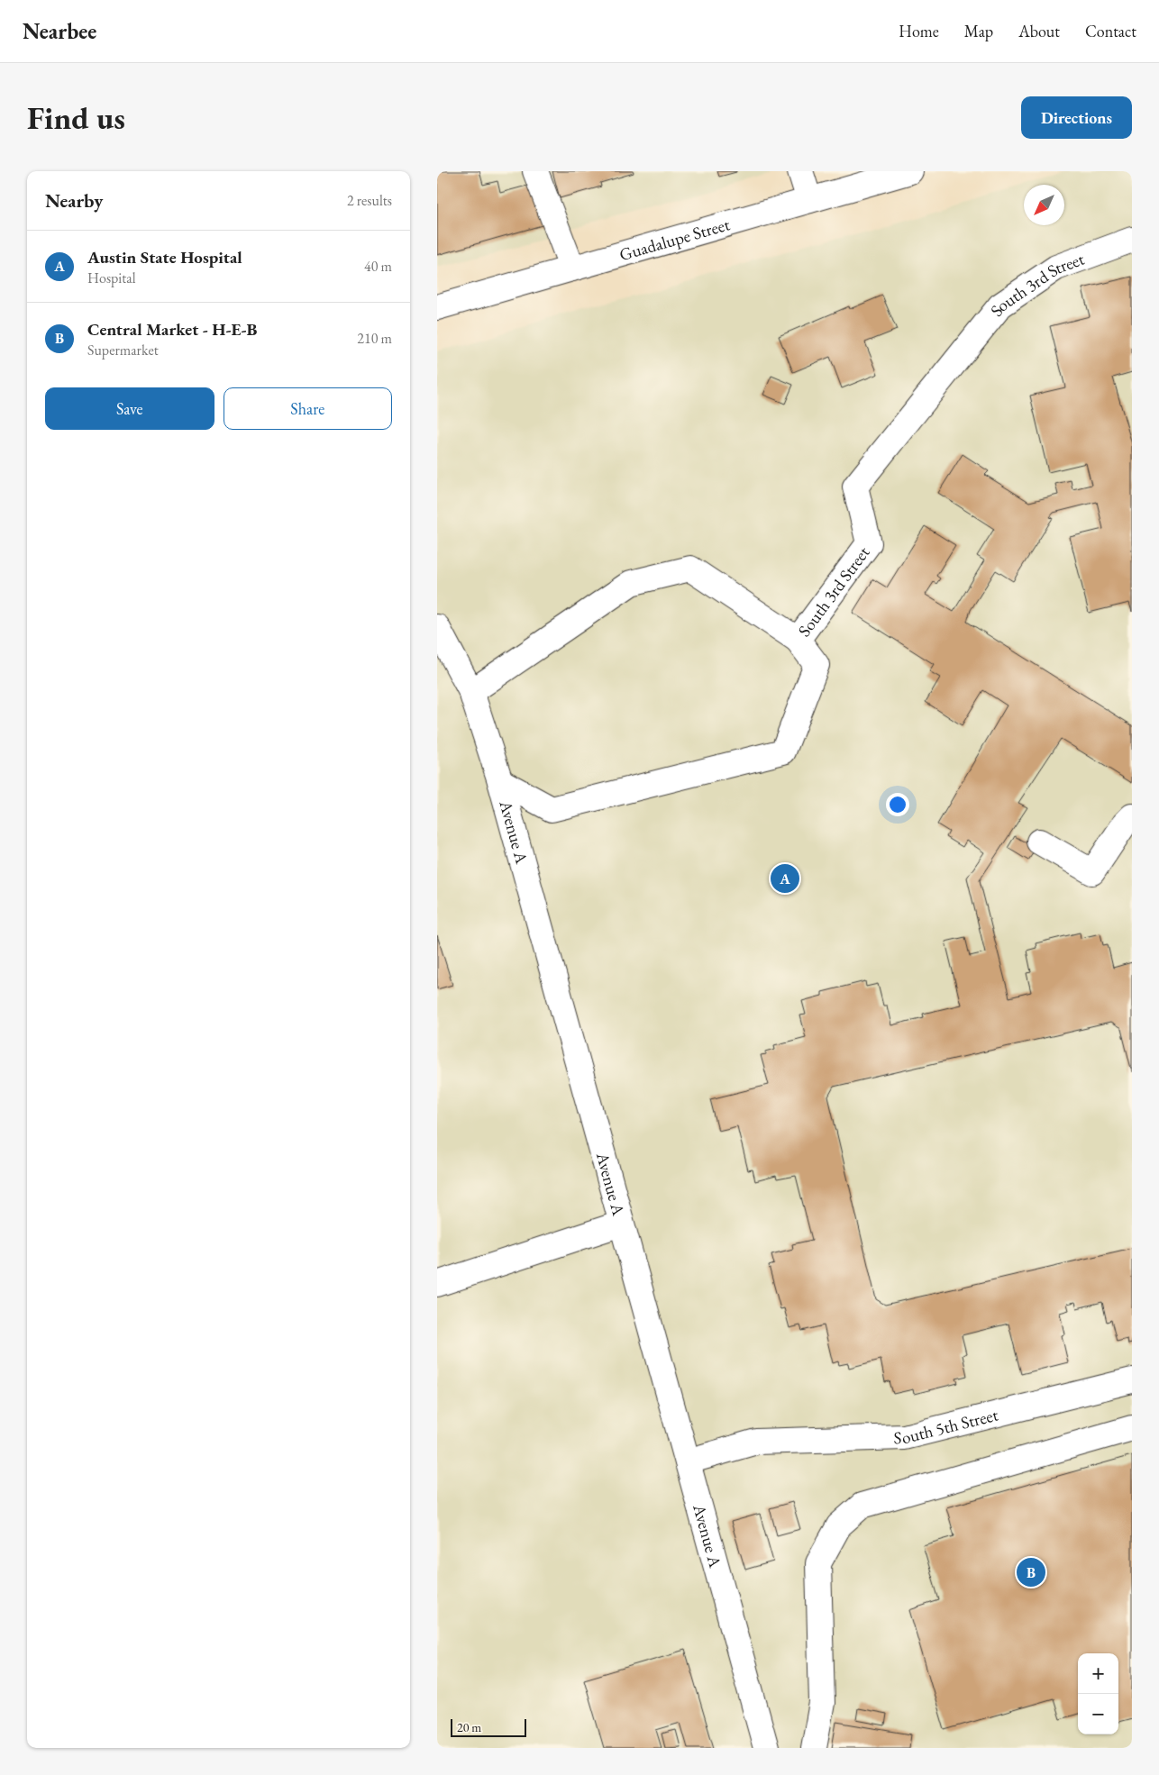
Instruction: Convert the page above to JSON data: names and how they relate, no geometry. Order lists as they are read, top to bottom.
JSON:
{
  "streets": {
    "main road": [
      "Guadalupe Street",
      "South 3rd Street",
      "Avenue A",
      "South 5th Street"
    ]
  },
  "crossings": [
    ["South 3rd Street", "Avenue A"],
    ["Avenue A", "South 5th Street"]
  ],
  "scale_bar": "20 m",
  "north": "bottom left",
  "page": {
    "header": "Nearbee",
    "nav": [
      "Home",
      "Map",
      "About",
      "Contact"
    ],
    "buttons": [
      "Directions",
      ["Save", "Share"]
    ],
    "title": "Find us",
    "heading": ["Nearby", "2 results"],
    "list": [
      {
        "mark": "A",
        "name": "Austin State Hospital",
        "note": "Hospital",
        "value": "40 m"
      },
      {
        "mark": "B",
        "name": "Central Market - H-E-B",
        "note": "Supermarket",
        "value": "210 m"
      }
    ],
    "pins": ["A", "B"],
    "map_buttons": ["+", "−"],
    "scale": "20 m"
  }
}
